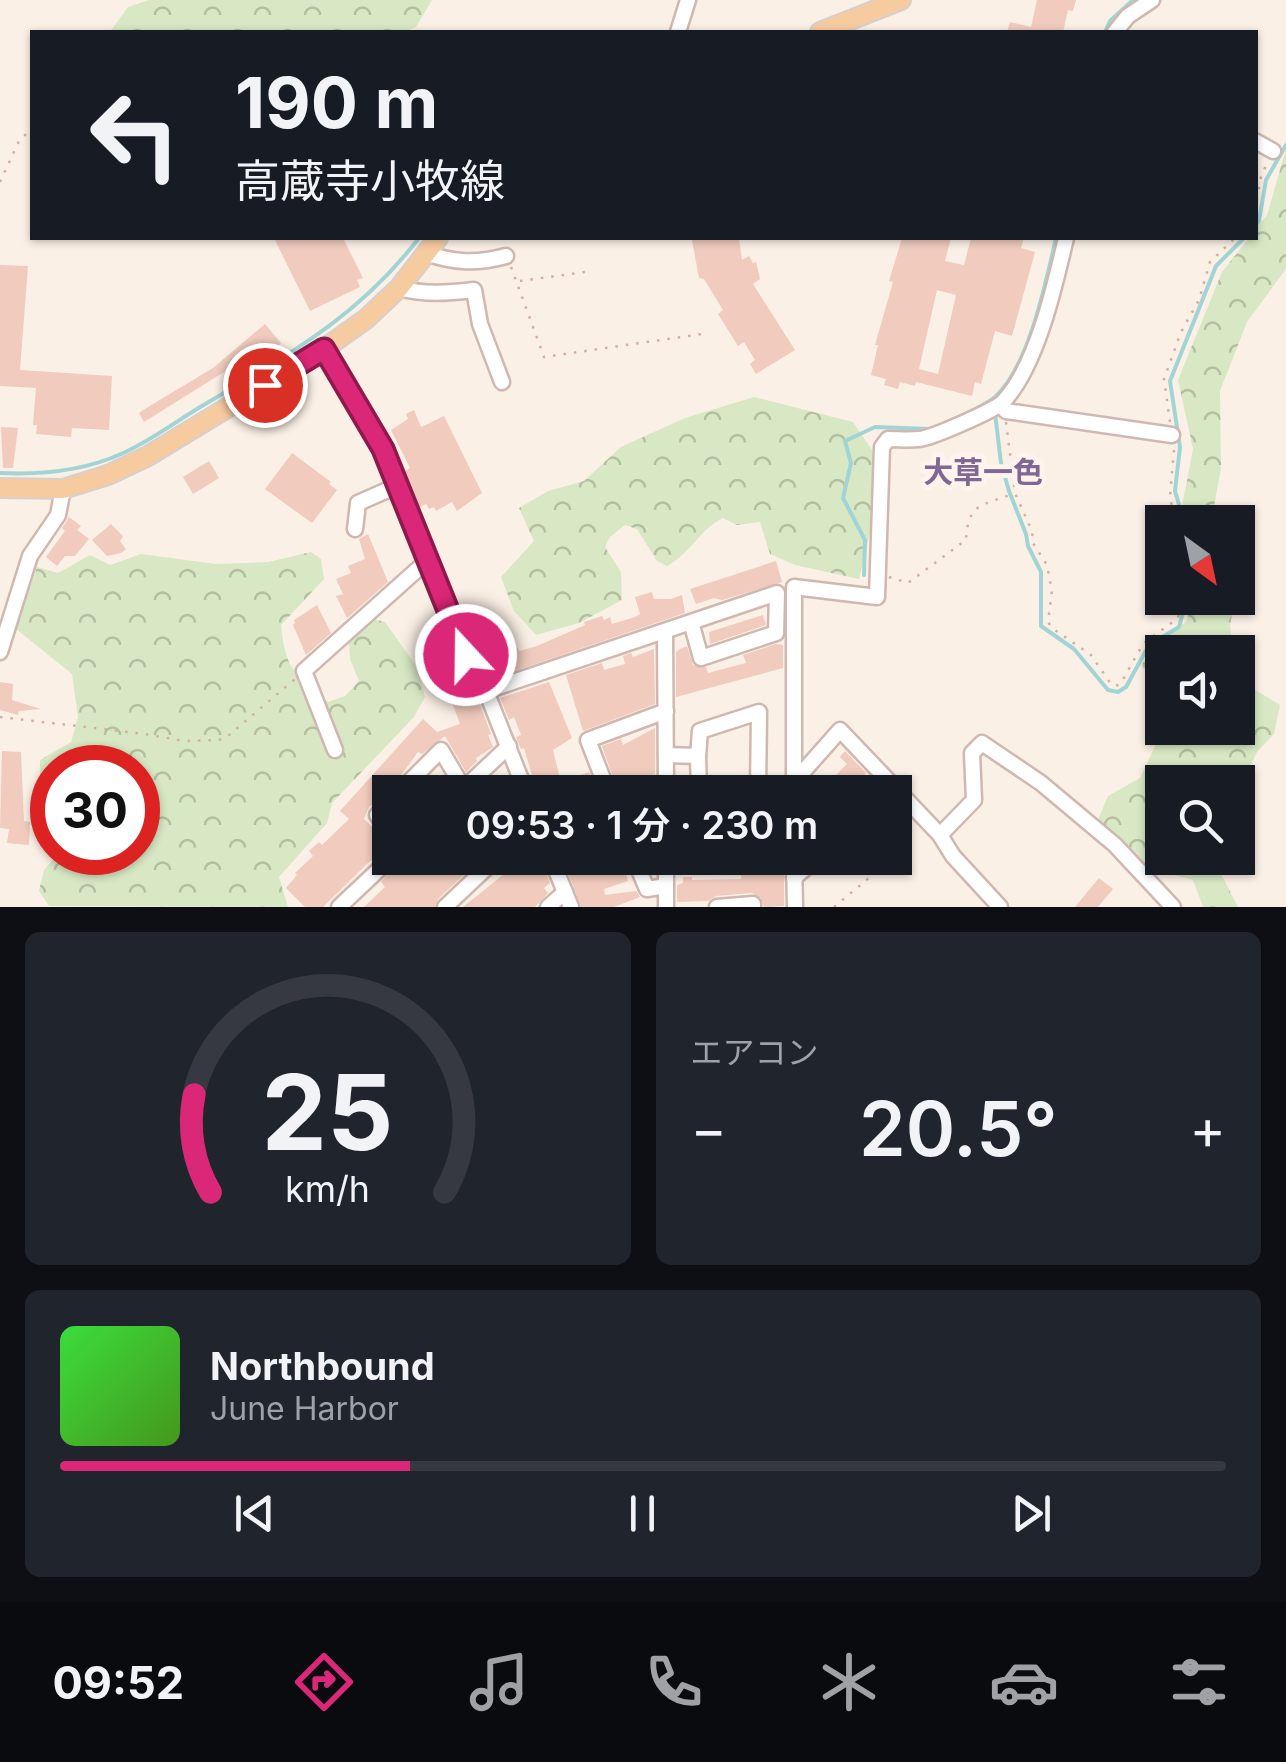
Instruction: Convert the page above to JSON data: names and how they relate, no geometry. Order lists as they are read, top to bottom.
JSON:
{
  "districts": ["大草一色"],
  "north": "bottom right",
  "page": {
    "turn": ["190 m", "高蔵寺小牧線"],
    "limit": "30",
    "trip": "09:53 · 1 分 · 230 m",
    "tile": "エアコン",
    "heat": ["−", "20.5°", "+"],
    "song": ["Northbound", "June Harbor"],
    "tabs": "09:52",
    "gauge": ["25", "km/h"]
  }
}
